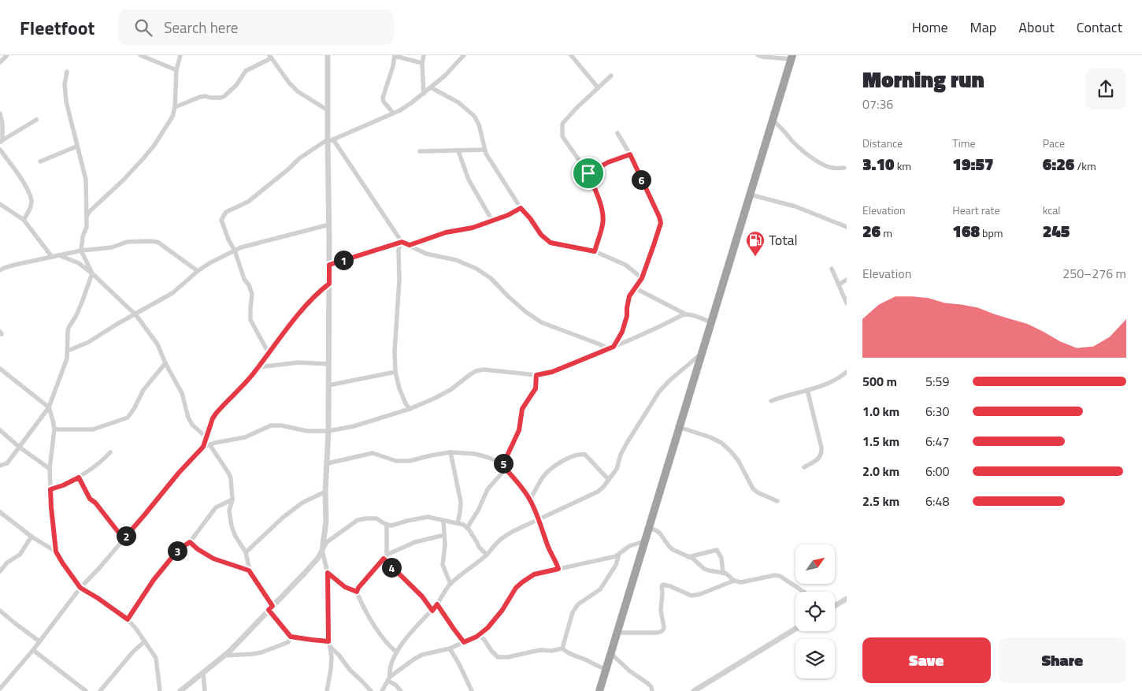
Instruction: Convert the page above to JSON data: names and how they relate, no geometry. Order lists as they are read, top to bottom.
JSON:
{
  "places": {
    "fuel station": ["Total"]
  },
  "north": "top right",
  "page": {
    "header": "Fleetfoot",
    "search": "Search here",
    "nav": [
      "Home",
      "Map",
      "About",
      "Contact"
    ],
    "heading": ["Morning run", "07:36"],
    "stats": [
      ["Distance", "3.10 km"],
      ["Time", "19:57"],
      ["Pace", "6:26 /km"],
      ["Elevation", "26 m"],
      ["Heart rate", "168 bpm"],
      ["kcal", "245"]
    ],
    "pins": [
      "6",
      "1",
      "5",
      "2",
      "3",
      "4"
    ],
    "chart": ["Elevation", "250–276 m"],
    "list": [
      {
        "name": "500 m",
        "note": "5:59"
      },
      {
        "name": "1.0 km",
        "note": "6:30"
      },
      {
        "name": "1.5 km",
        "note": "6:47"
      },
      {
        "name": "2.0 km",
        "note": "6:00"
      },
      {
        "name": "2.5 km",
        "note": "6:48"
      }
    ],
    "buttons": ["Save", "Share"]
  }
}
